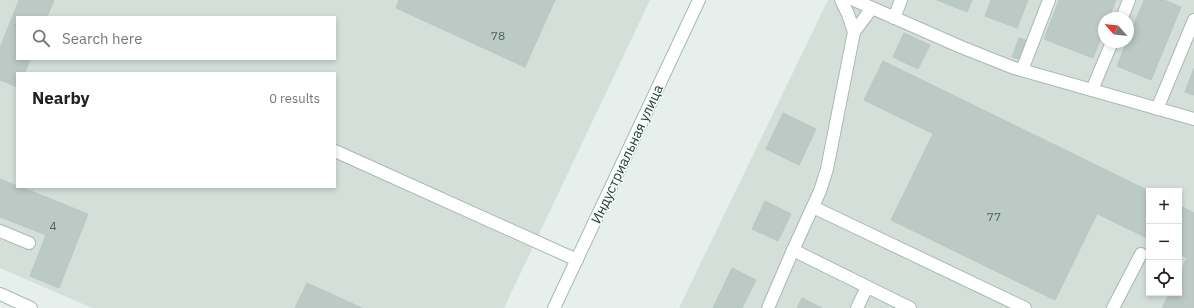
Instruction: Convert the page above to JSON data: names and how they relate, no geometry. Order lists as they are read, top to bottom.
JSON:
{
  "streets": {
    "street": ["Индустриальная улица"]
  },
  "house_numbers": ["78", "77", "4"],
  "north": "top left",
  "page": {
    "search": "Search here",
    "heading": ["Nearby", "0 results"],
    "map_buttons": ["+", "−"]
  }
}
